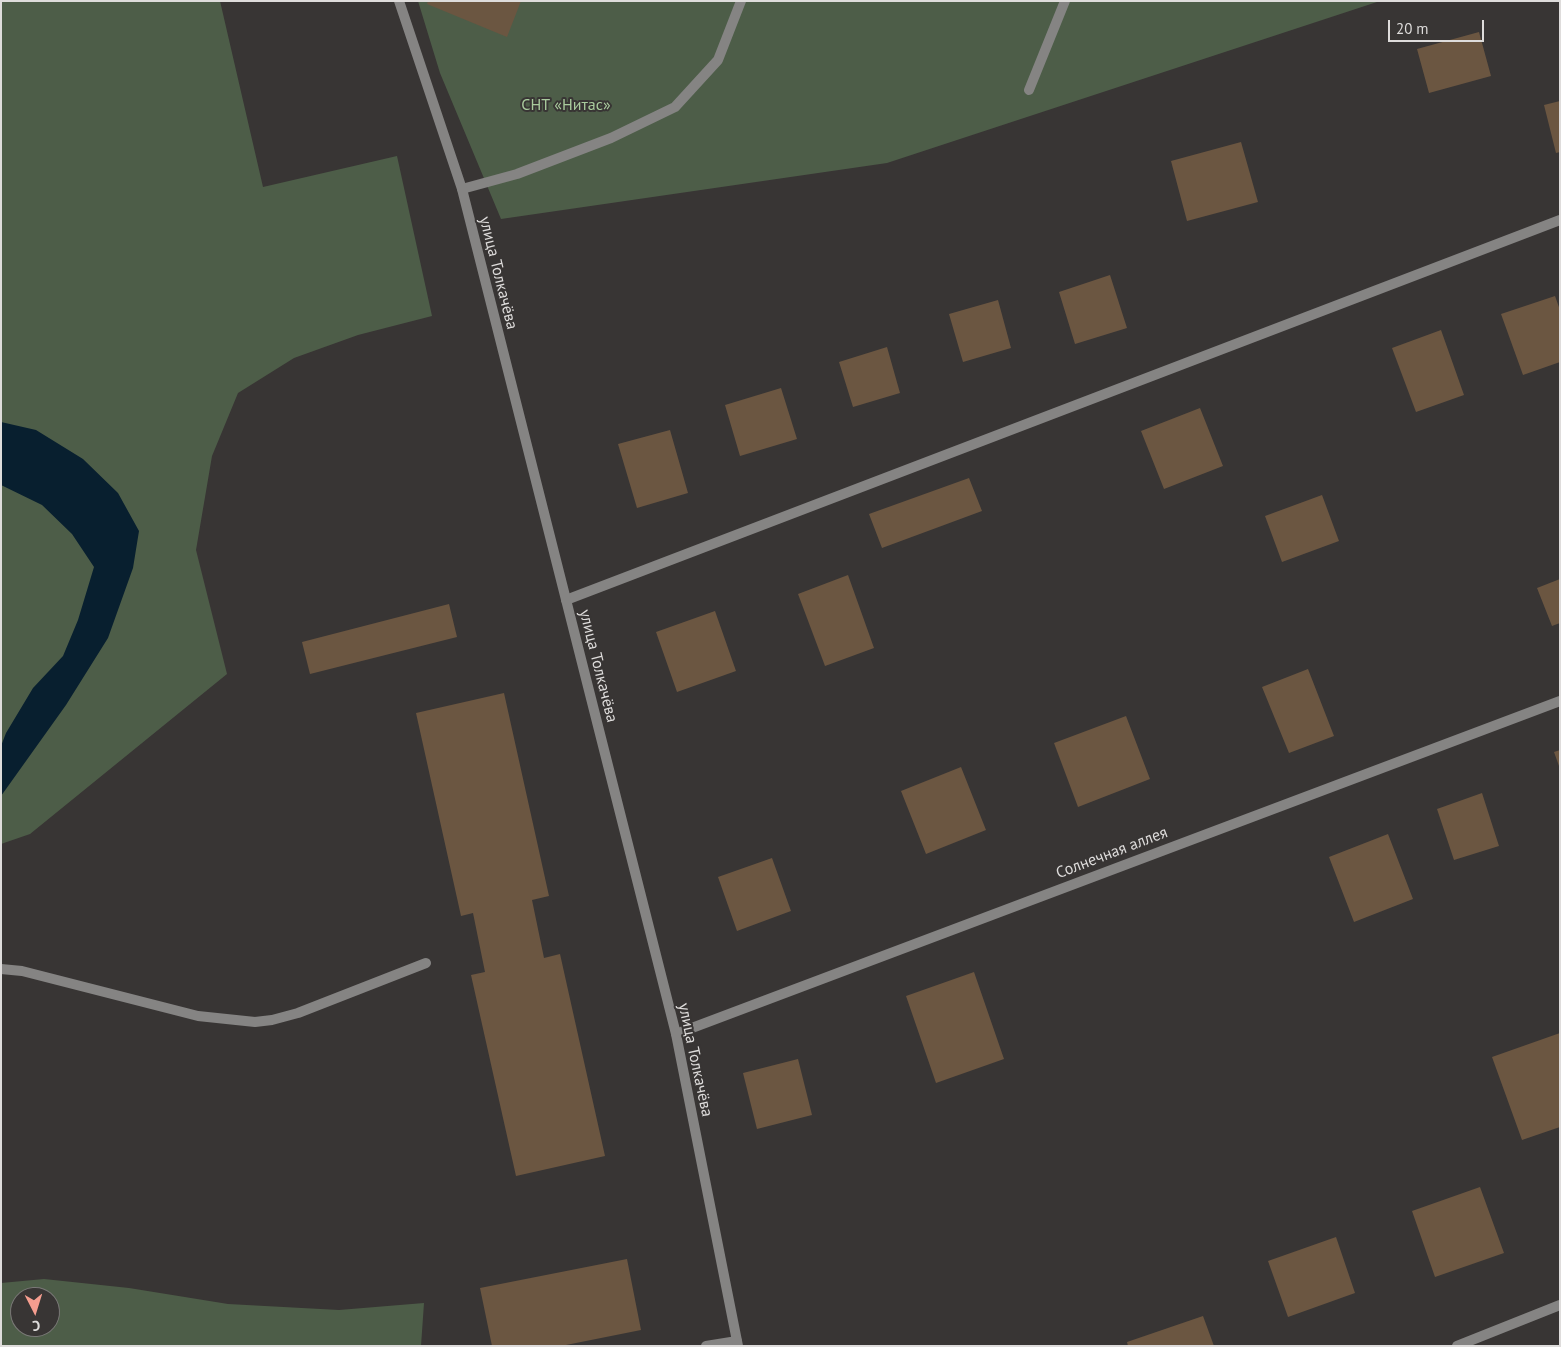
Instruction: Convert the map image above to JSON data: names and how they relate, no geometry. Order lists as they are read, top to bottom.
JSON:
{
  "streets": {
    "street": ["улица Толкачёва", "Солнечная аллея"]
  },
  "crossings": [
    ["улица Толкачёва", "Солнечная аллея"]
  ],
  "parks": ["СНТ «Нитас»"],
  "scale_bar": "20 m",
  "north": "bottom"
}
